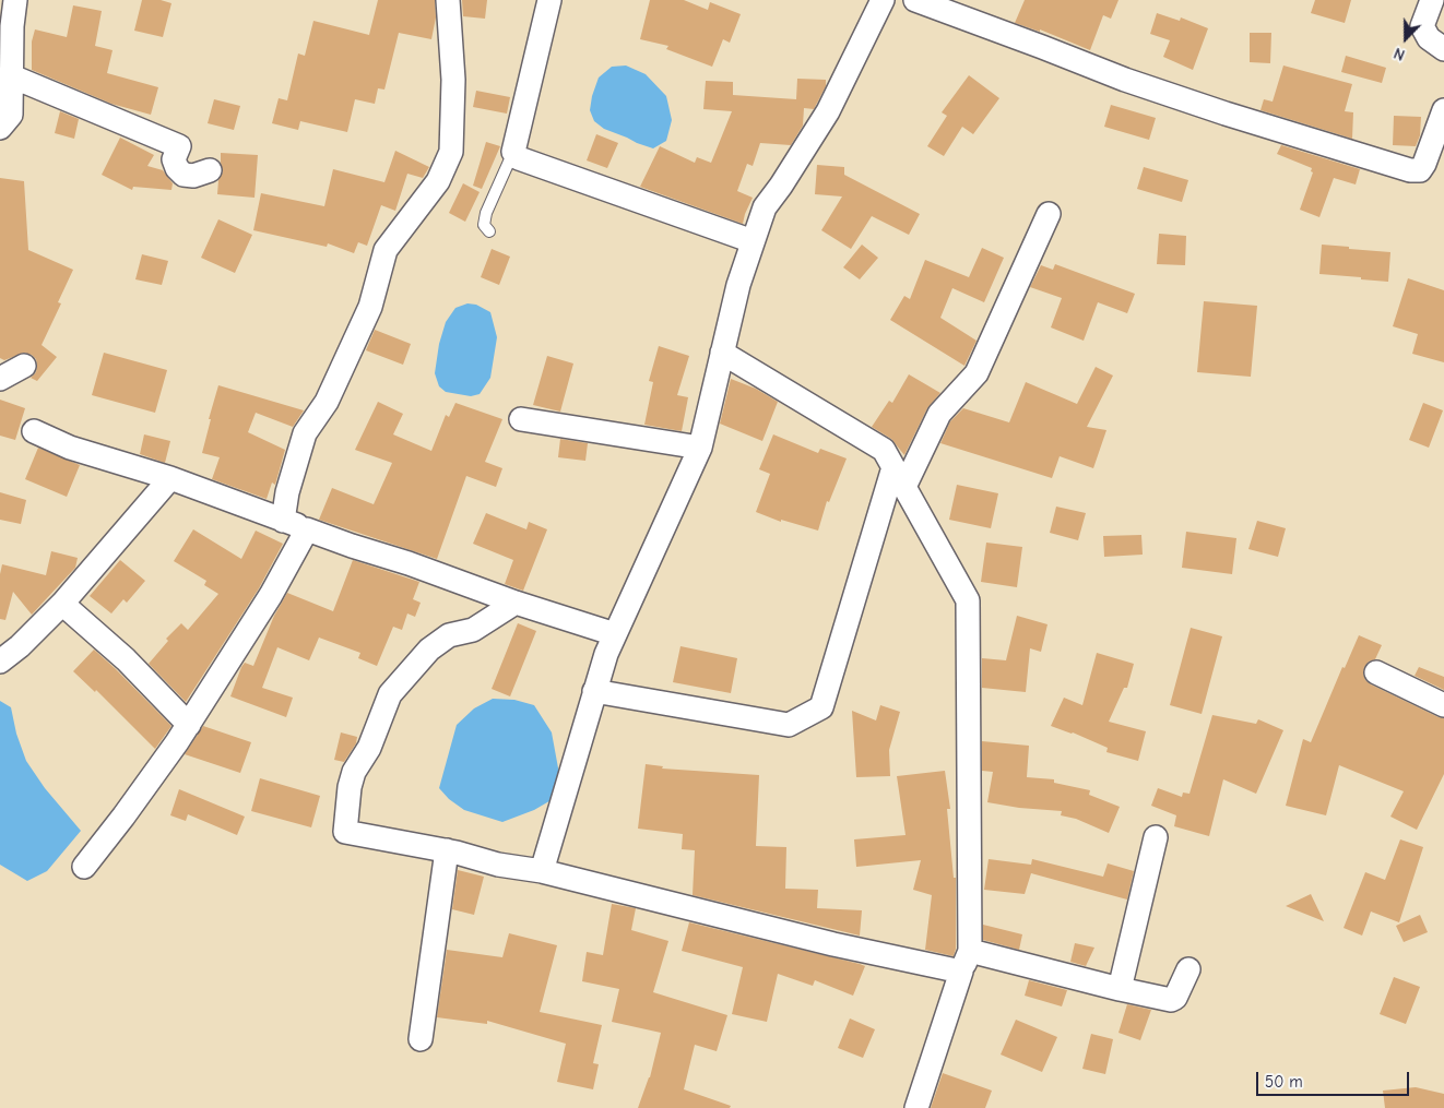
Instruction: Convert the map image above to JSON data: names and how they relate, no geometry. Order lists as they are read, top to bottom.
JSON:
{
  "scale_bar": "50 m",
  "north": "bottom"
}
